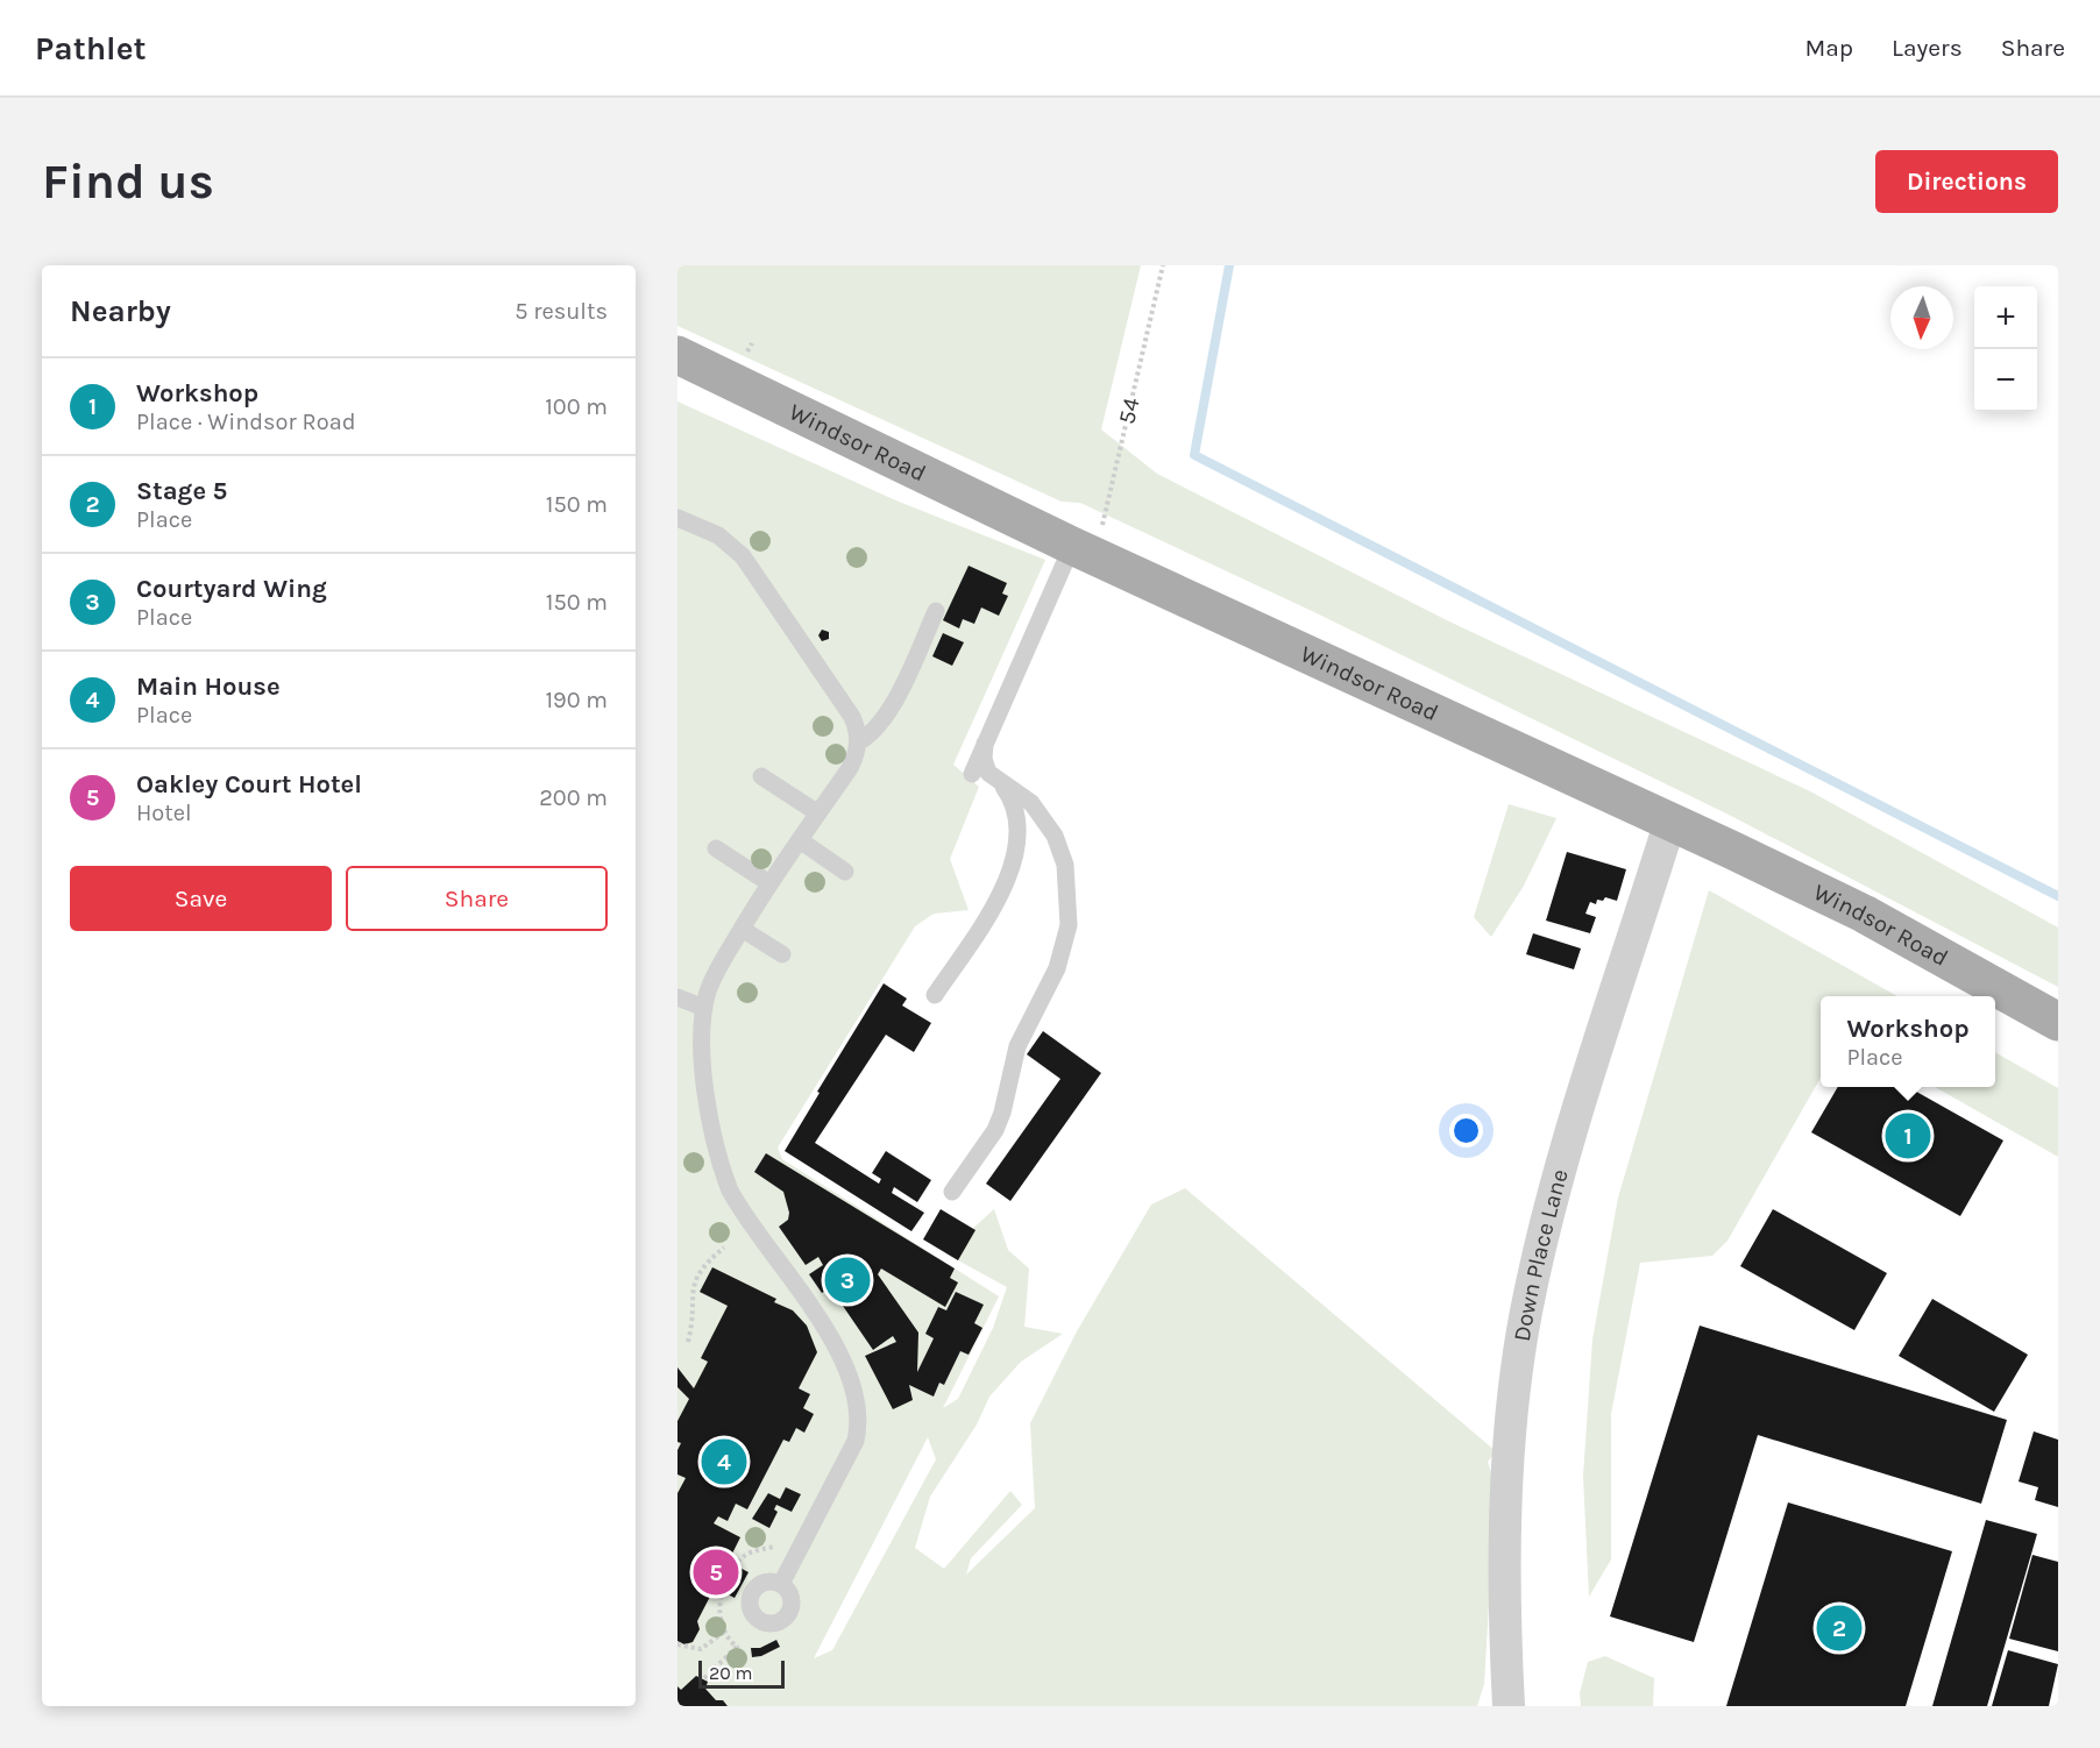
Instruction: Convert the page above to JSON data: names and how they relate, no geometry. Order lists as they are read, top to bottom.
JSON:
{
  "streets": {
    "main road": ["Windsor Road"],
    "street": ["Down Place Lane"],
    "path": ["54"]
  },
  "crossings": [
    ["54", "Windsor Road"],
    ["Windsor Road", "Down Place Lane"]
  ],
  "scale_bar": "20 m",
  "north": "bottom",
  "page": {
    "header": "Pathlet",
    "nav": ["Map", "Layers", "Share"],
    "buttons": [
      "Directions",
      ["Save", "Share"]
    ],
    "title": "Find us",
    "heading": ["Nearby", "5 results"],
    "map_buttons": ["+", "−"],
    "list": [
      {
        "mark": "1",
        "name": "Workshop",
        "note": "Place · Windsor Road",
        "value": "100 m"
      },
      {
        "mark": "2",
        "name": "Stage 5",
        "note": "Place",
        "value": "150 m"
      },
      {
        "mark": "3",
        "name": "Courtyard Wing",
        "note": "Place",
        "value": "150 m"
      },
      {
        "mark": "4",
        "name": "Main House",
        "note": "Place",
        "value": "190 m"
      },
      {
        "mark": "5",
        "name": "Oakley Court Hotel",
        "note": "Hotel",
        "value": "200 m"
      }
    ],
    "popup": ["Workshop", "Place"],
    "pins": [
      "1",
      "3",
      "4",
      "5",
      "2"
    ],
    "scale": "20 m"
  }
}
